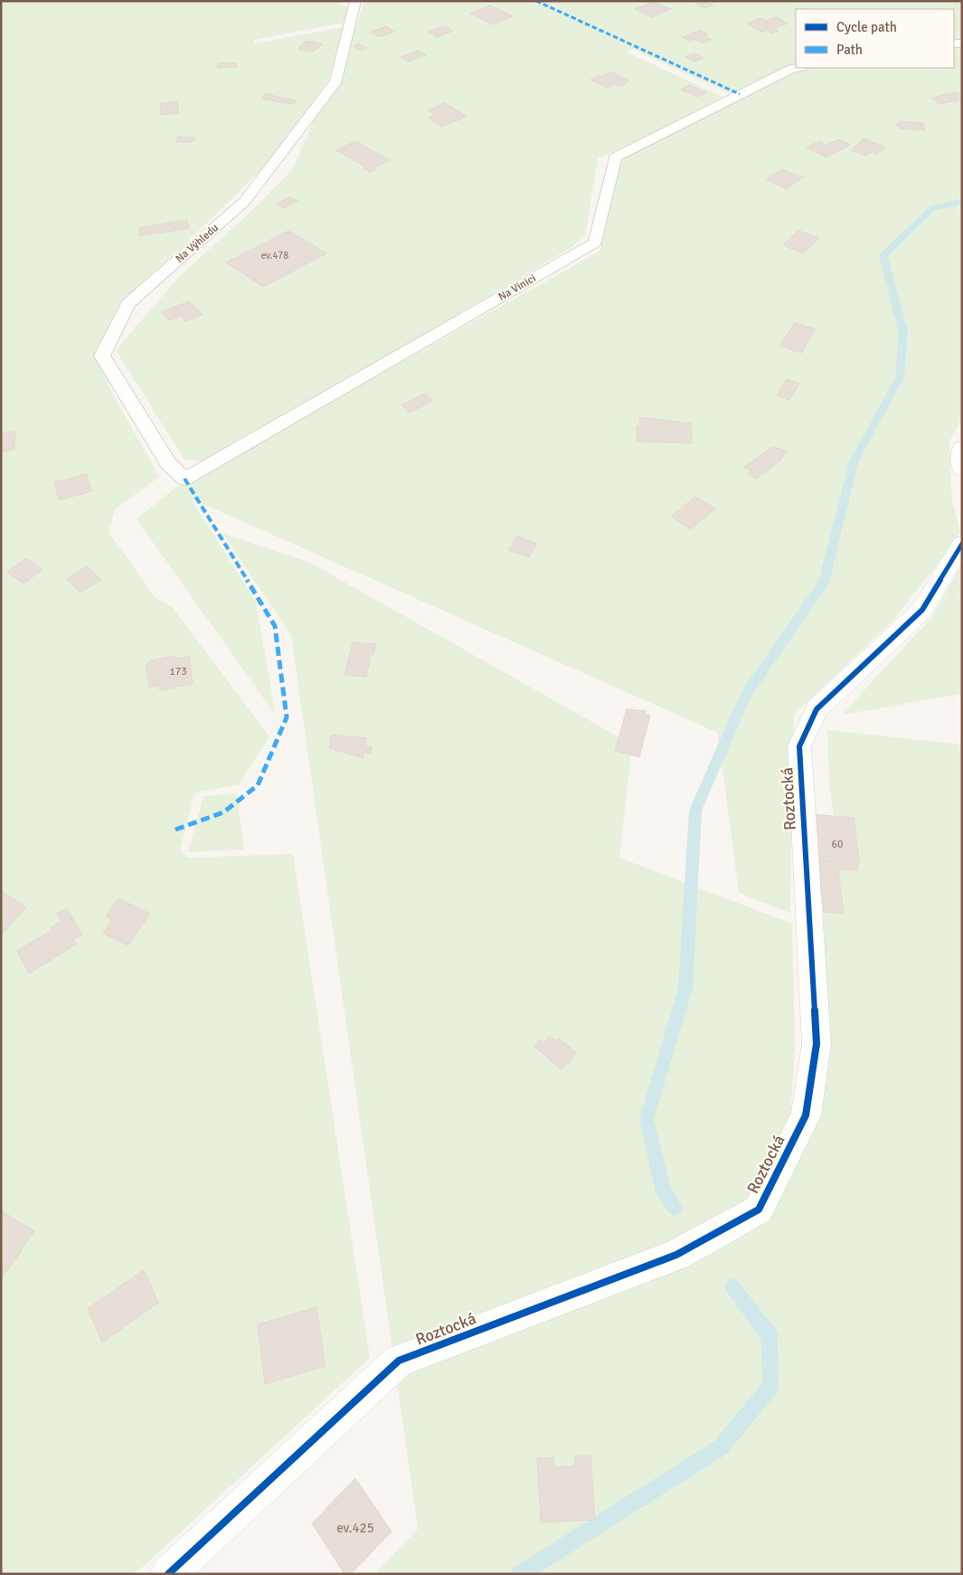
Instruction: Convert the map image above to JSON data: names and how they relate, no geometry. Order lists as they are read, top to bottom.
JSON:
{
  "streets": {
    "street": ["Roztocká"],
    "lane": ["Na Výhledu", "Na Vinici"]
  },
  "crossings": [
    ["Na Výhledu", "Na Vinici"]
  ],
  "house_numbers": [
    "ev.478",
    "173",
    "60",
    "ev.425"
  ],
  "legend": ["Cycle path", "Path"]
}
